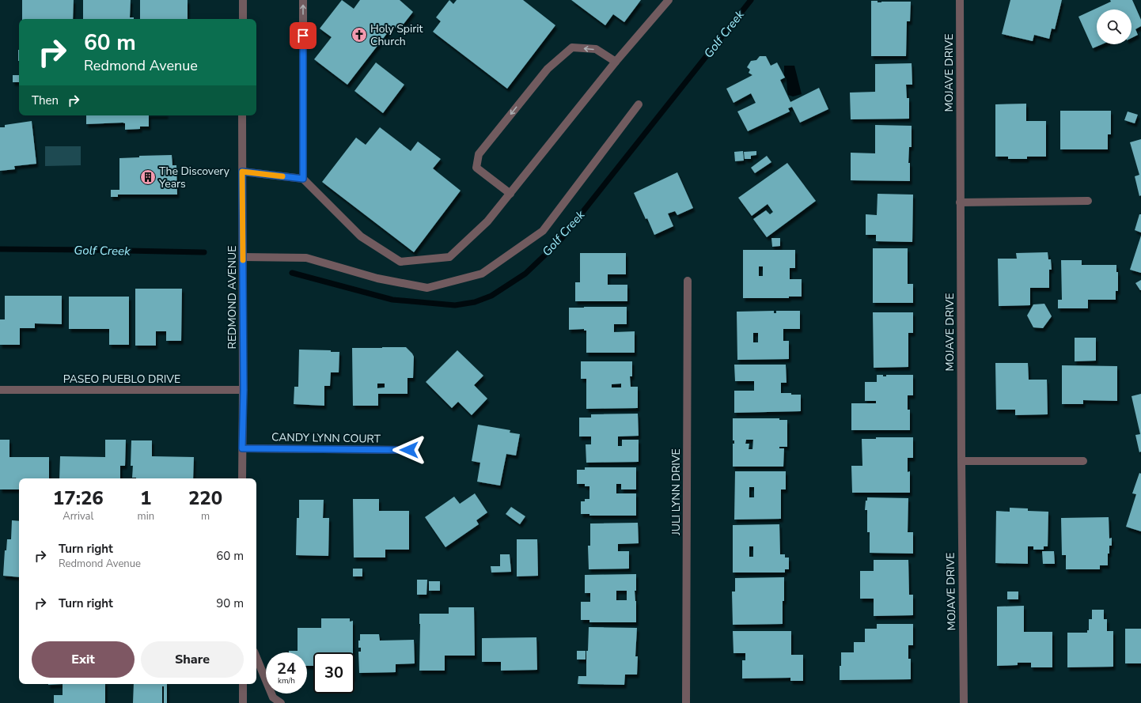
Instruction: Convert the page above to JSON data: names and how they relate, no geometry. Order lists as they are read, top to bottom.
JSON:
{
  "streets": {
    "street": [
      "MOJAVE DRIVE",
      "REDMOND AVENUE",
      "PASEO PUEBLO DRIVE",
      "CANDY LYNN COURT",
      "JULI LYNN DRIVE"
    ]
  },
  "crossings": [
    ["REDMOND AVENUE", "PASEO PUEBLO DRIVE"],
    ["REDMOND AVENUE", "CANDY LYNN COURT"]
  ],
  "water": ["Golf Creek"],
  "places": {
    "church": ["Holy Spirit Church"],
    "building": ["The Discovery Years"]
  },
  "page": {
    "turn": ["60 m", "Redmond Avenue"],
    "then": "Then",
    "eta": [
      "17:26",
      "Arrival",
      "1",
      "min",
      "220",
      "m"
    ],
    "list": [
      {
        "name": "Turn right",
        "note": "Redmond Avenue",
        "value": "60 m"
      },
      {
        "name": "Turn right",
        "value": "90 m"
      }
    ],
    "buttons": ["Exit", "Share"],
    "speed": "24 km/h",
    "limit": "30"
  }
}
